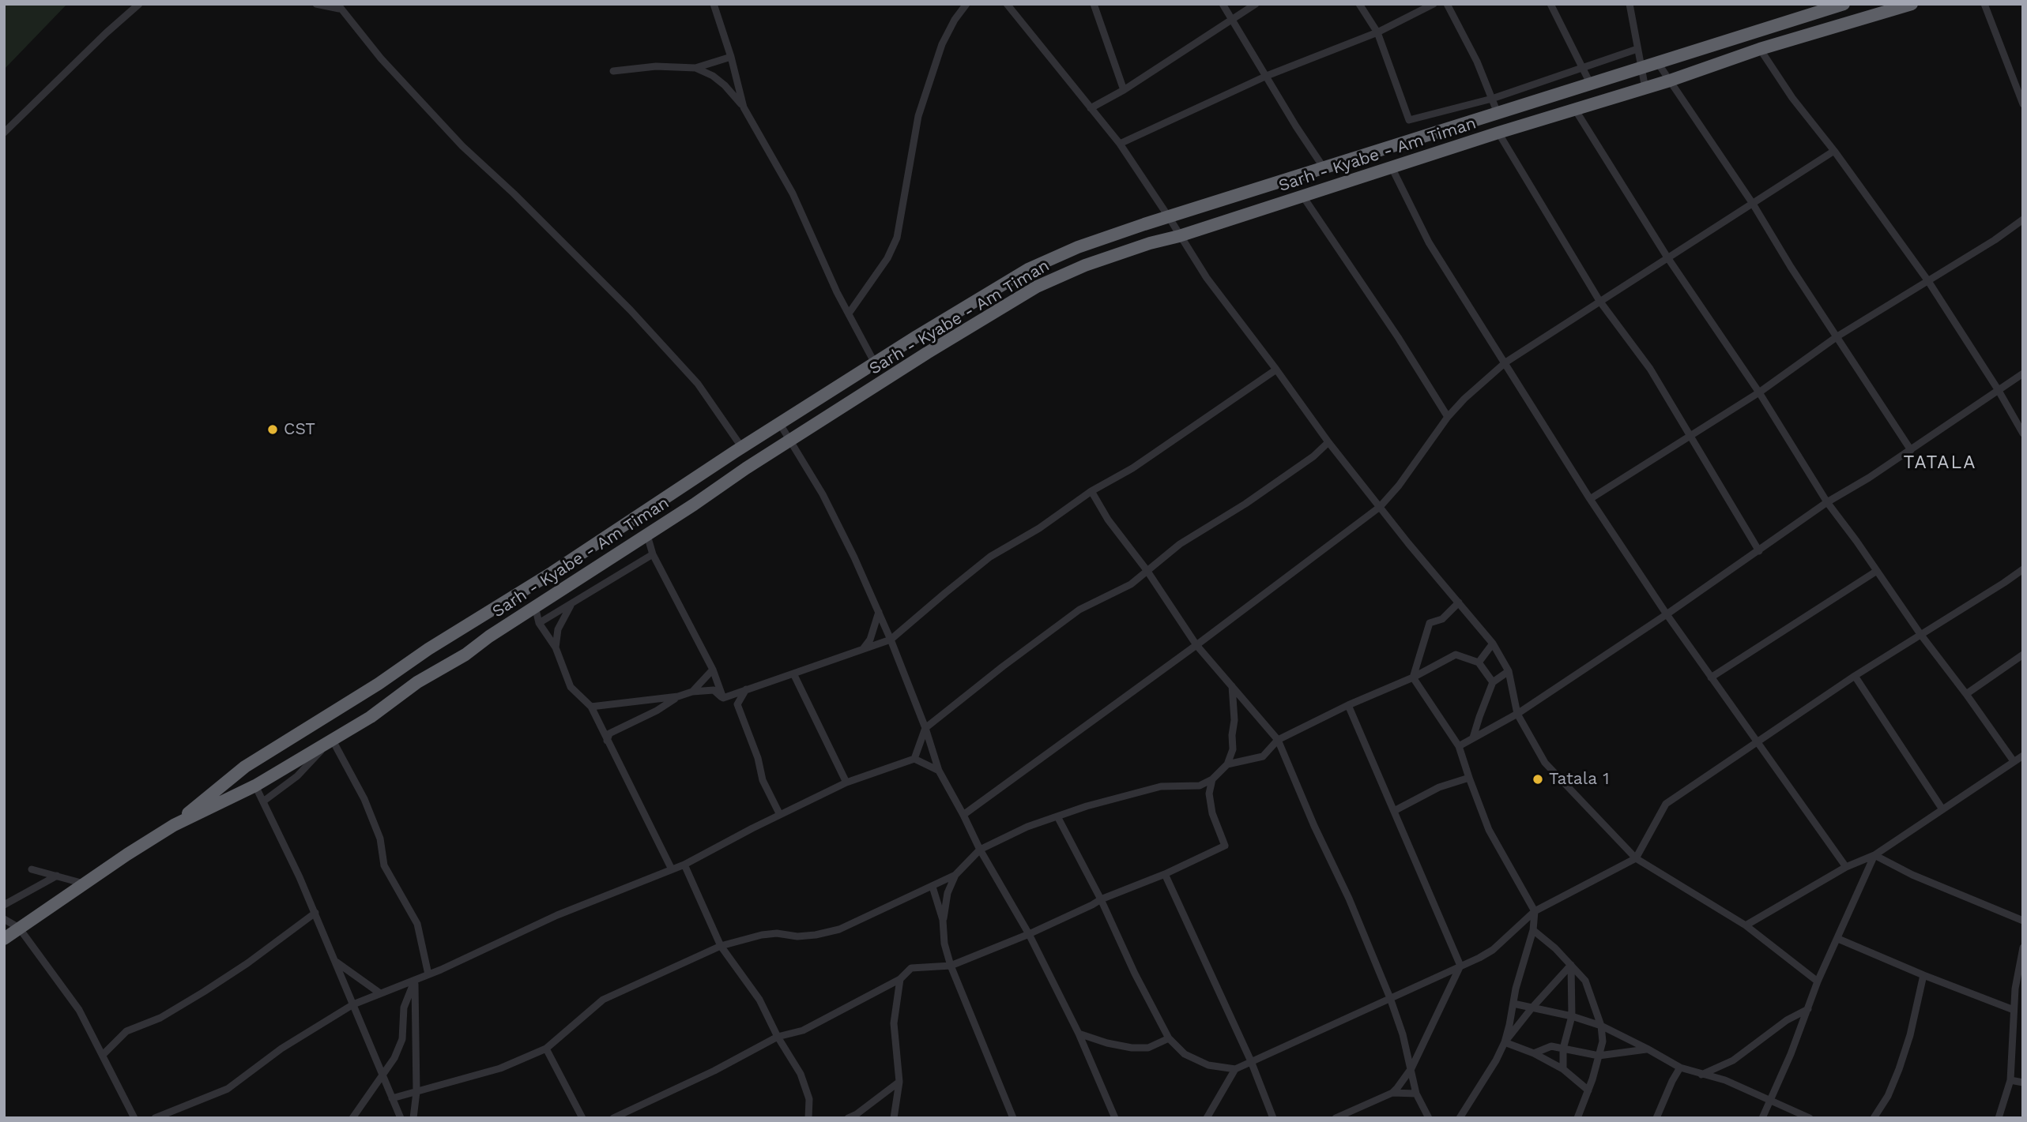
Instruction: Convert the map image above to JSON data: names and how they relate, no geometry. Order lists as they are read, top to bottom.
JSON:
{
  "streets": {
    "highway": ["Sarh - Kyabe - Am Timan"]
  },
  "districts": ["TATALA"],
  "places": ["CST", "Tatala 1"]
}
